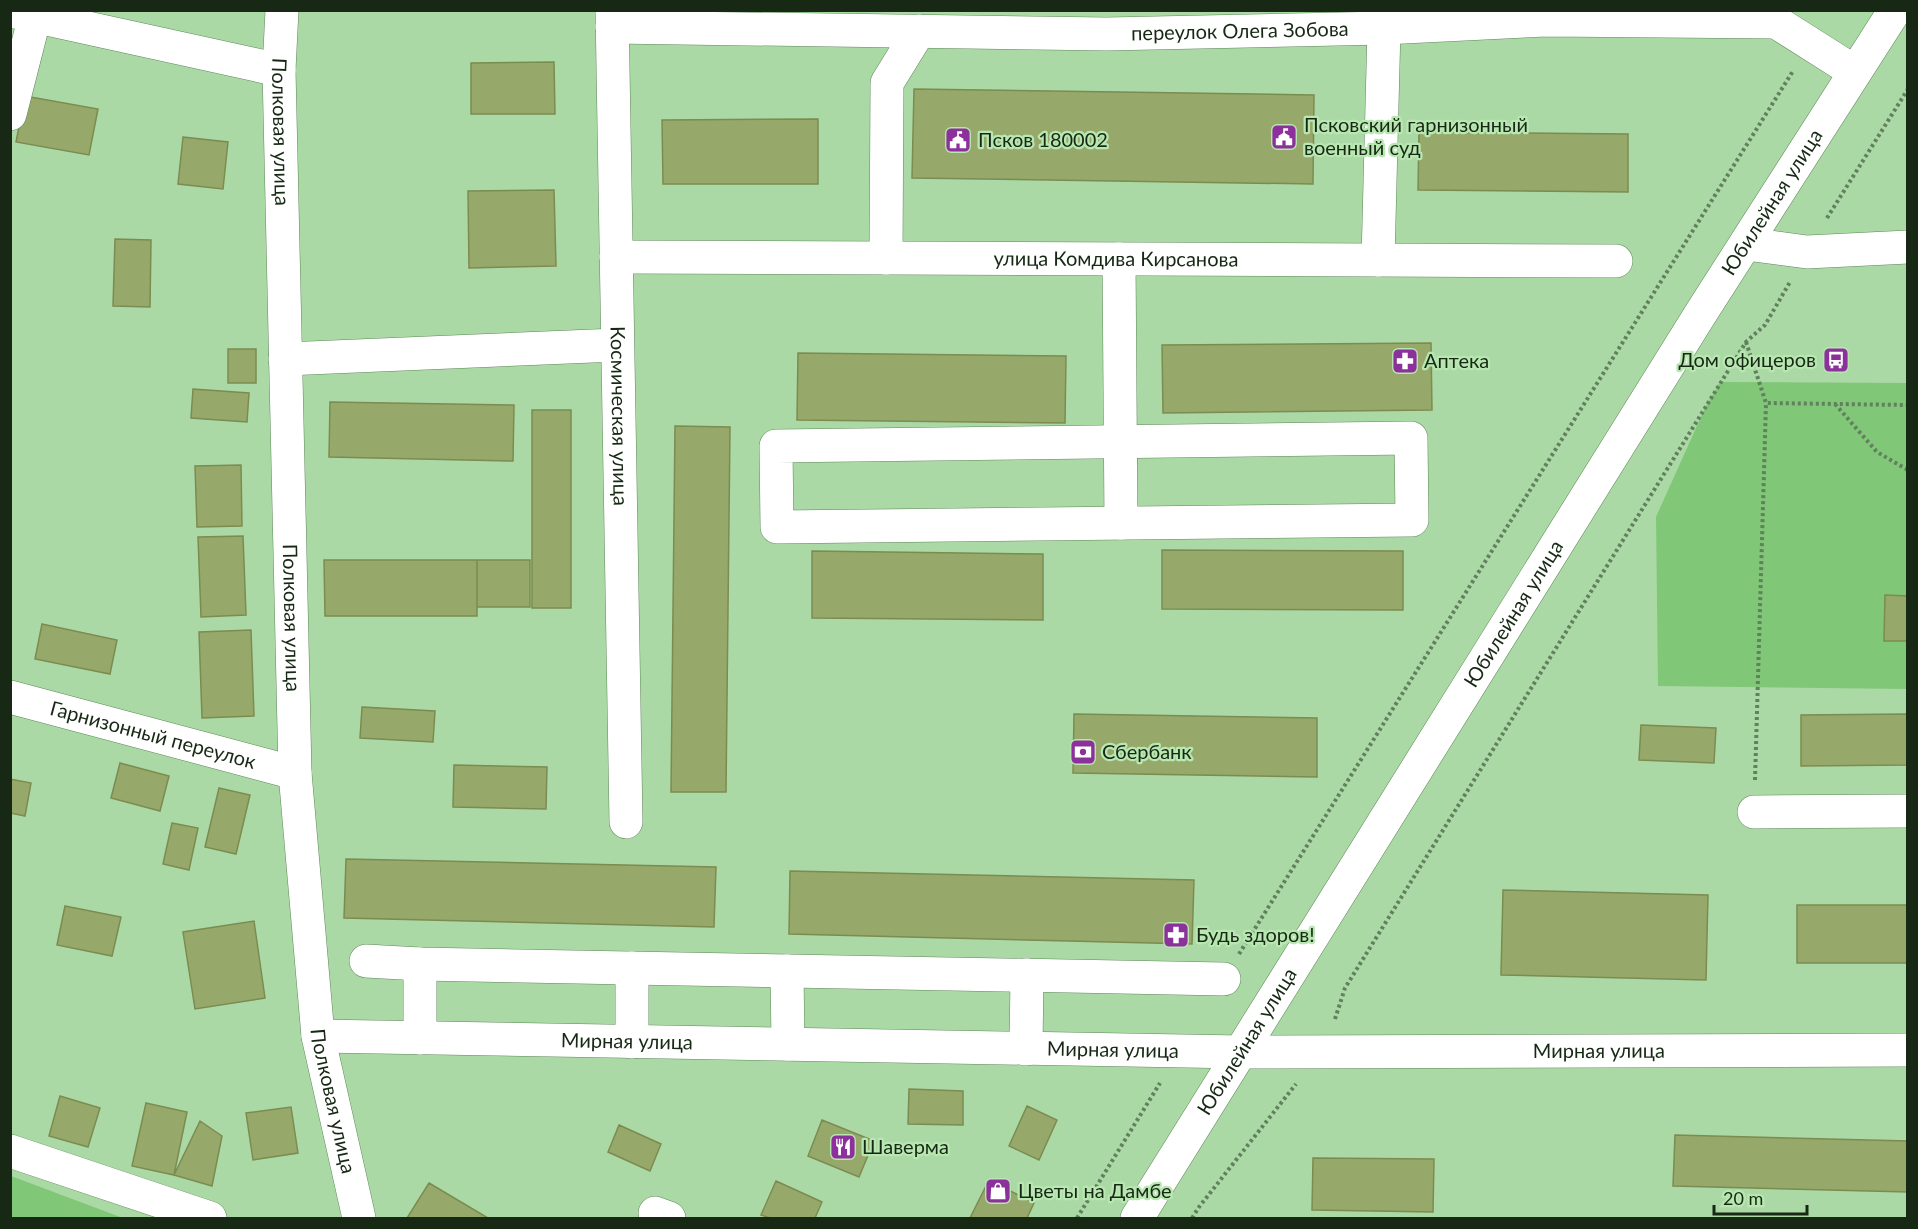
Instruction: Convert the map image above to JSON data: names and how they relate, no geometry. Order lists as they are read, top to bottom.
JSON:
{
  "streets": {
    "street": [
      "переулок Олега Зобова",
      "Полковая улица",
      "Юбилейная улица",
      "улица Комдива Кирсанова",
      "Космическая улица",
      "Гарнизонный переулок",
      "Мирная улица"
    ]
  },
  "crossings": [
    ["переулок Олега Зобова", "Юбилейная улица"],
    ["переулок Олега Зобова", "Космическая улица"],
    ["Полковая улица", "Гарнизонный переулок"],
    ["Полковая улица", "Мирная улица"],
    ["Юбилейная улица", "Мирная улица"],
    ["улица Комдива Кирсанова", "Космическая улица"]
  ],
  "places": {
    "public building": ["Псковский гарнизонный военный суд", "Псков 180002"],
    "bus stop": ["Дом офицеров"],
    "pharmacy": ["Аптека", "Будь здоров!"],
    "bank": ["Сбербанк"],
    "restaurant": ["Шаверма"],
    "shop": ["Цветы на Дамбе"]
  },
  "scale_bar": "20 m"
}
